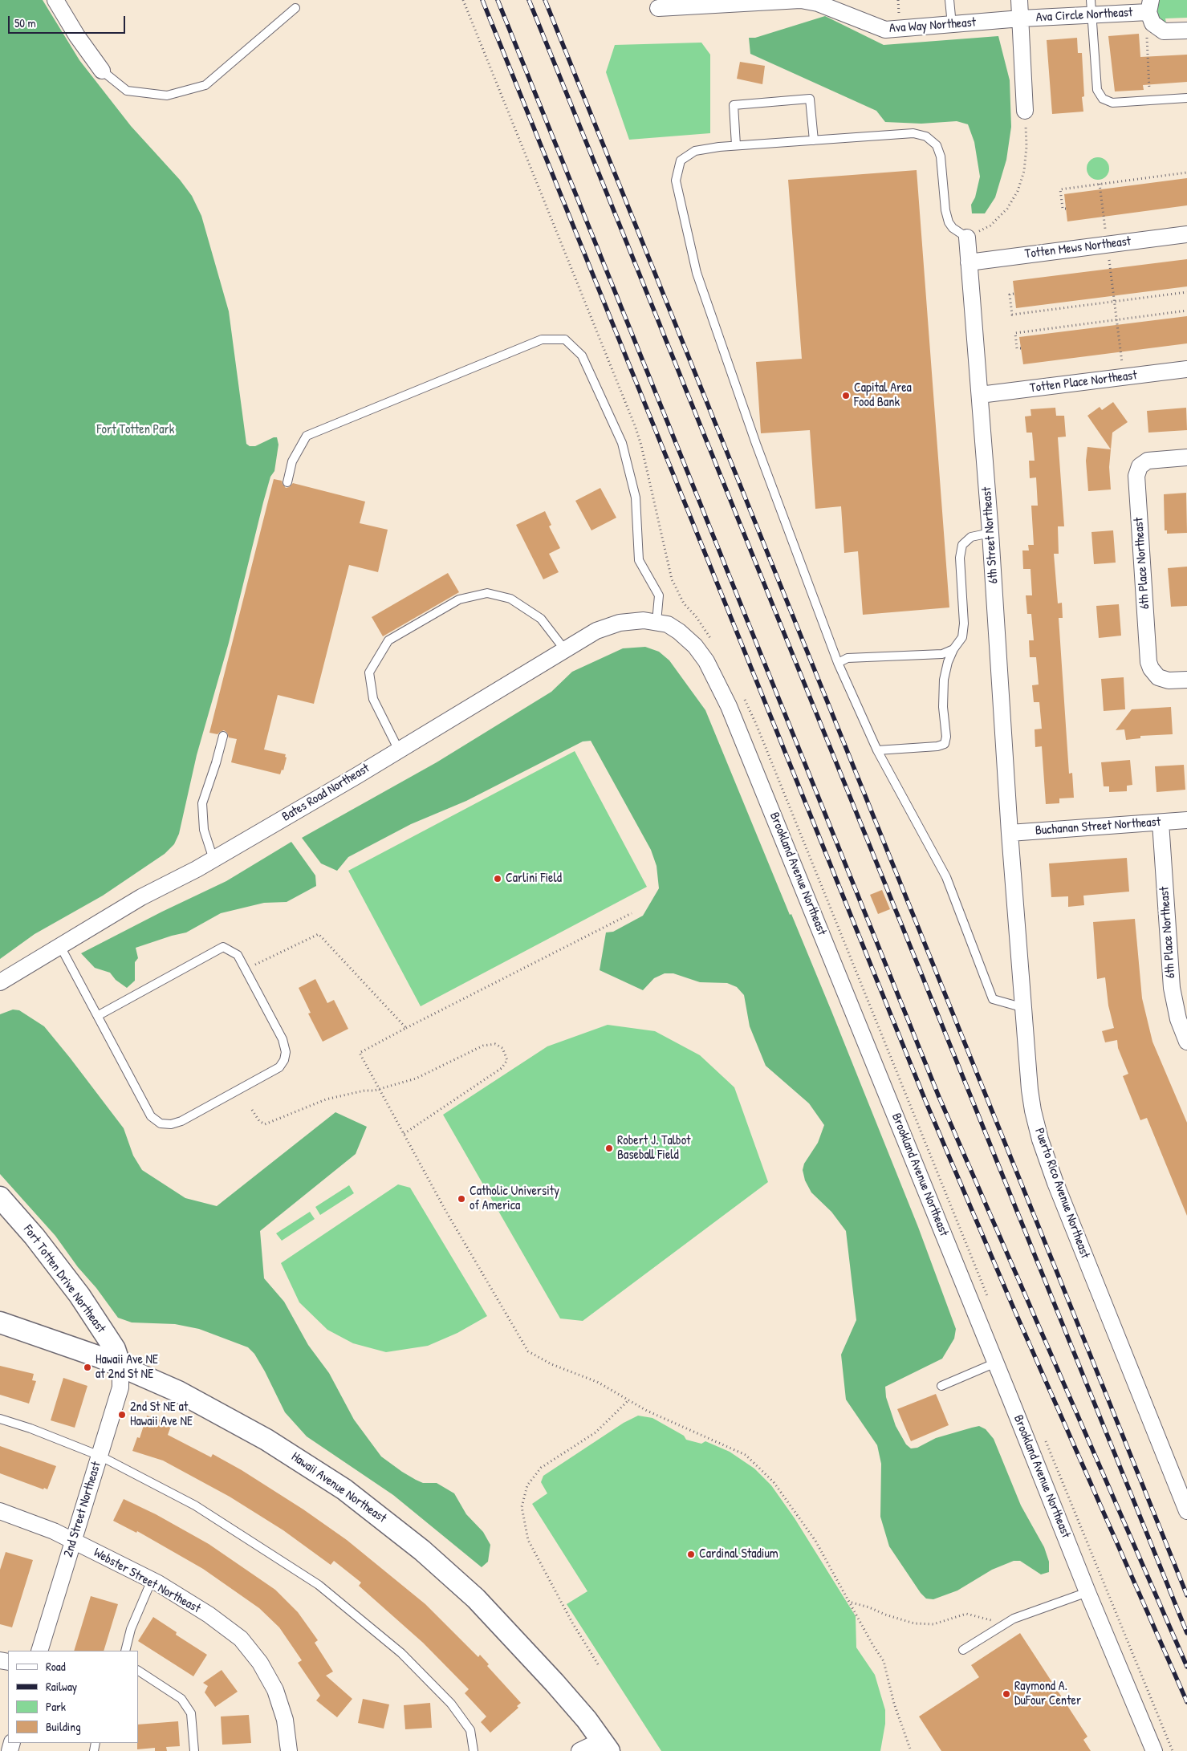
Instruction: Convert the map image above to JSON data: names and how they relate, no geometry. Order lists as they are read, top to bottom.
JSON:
{
  "streets": {
    "street": [
      "Ava Circle Northeast",
      "Ava Way Northeast",
      "Totten Mews Northeast",
      "Totten Place Northeast",
      "6th Street Northeast",
      "6th Place Northeast",
      "Bates Road Northeast",
      "Buchanan Street Northeast",
      "Brookland Avenue Northeast",
      "Puerto Rico Avenue Northeast",
      "Fort Totten Drive Northeast",
      "Hawaii Avenue Northeast",
      "2nd Street Northeast",
      "Webster Street Northeast"
    ]
  },
  "crossings": [
    ["Ava Circle Northeast", "Ava Way Northeast"],
    ["Totten Mews Northeast", "6th Street Northeast"],
    ["Totten Place Northeast", "6th Street Northeast"],
    ["6th Street Northeast", "Buchanan Street Northeast"],
    ["6th Street Northeast", "Puerto Rico Avenue Northeast"],
    ["6th Place Northeast", "Buchanan Street Northeast"],
    ["Bates Road Northeast", "Brookland Avenue Northeast"],
    ["Buchanan Street Northeast", "Puerto Rico Avenue Northeast"],
    ["Fort Totten Drive Northeast", "Hawaii Avenue Northeast"],
    ["Fort Totten Drive Northeast", "2nd Street Northeast"],
    ["Hawaii Avenue Northeast", "2nd Street Northeast"],
    ["2nd Street Northeast", "Webster Street Northeast"]
  ],
  "parks": ["Fort Totten Park"],
  "places": [
    "Capital Area Food Bank",
    "Carlini Field",
    "Robert J. Talbot Baseball Field",
    "Catholic University of America",
    "Hawaii Ave NE at 2nd St NE",
    "2nd St NE at Hawaii Ave NE",
    "Cardinal Stadium",
    "Raymond A. DuFour Center"
  ],
  "legend": [
    "Road",
    "Railway",
    "Park",
    "Building"
  ],
  "scale_bar": "50 m"
}
